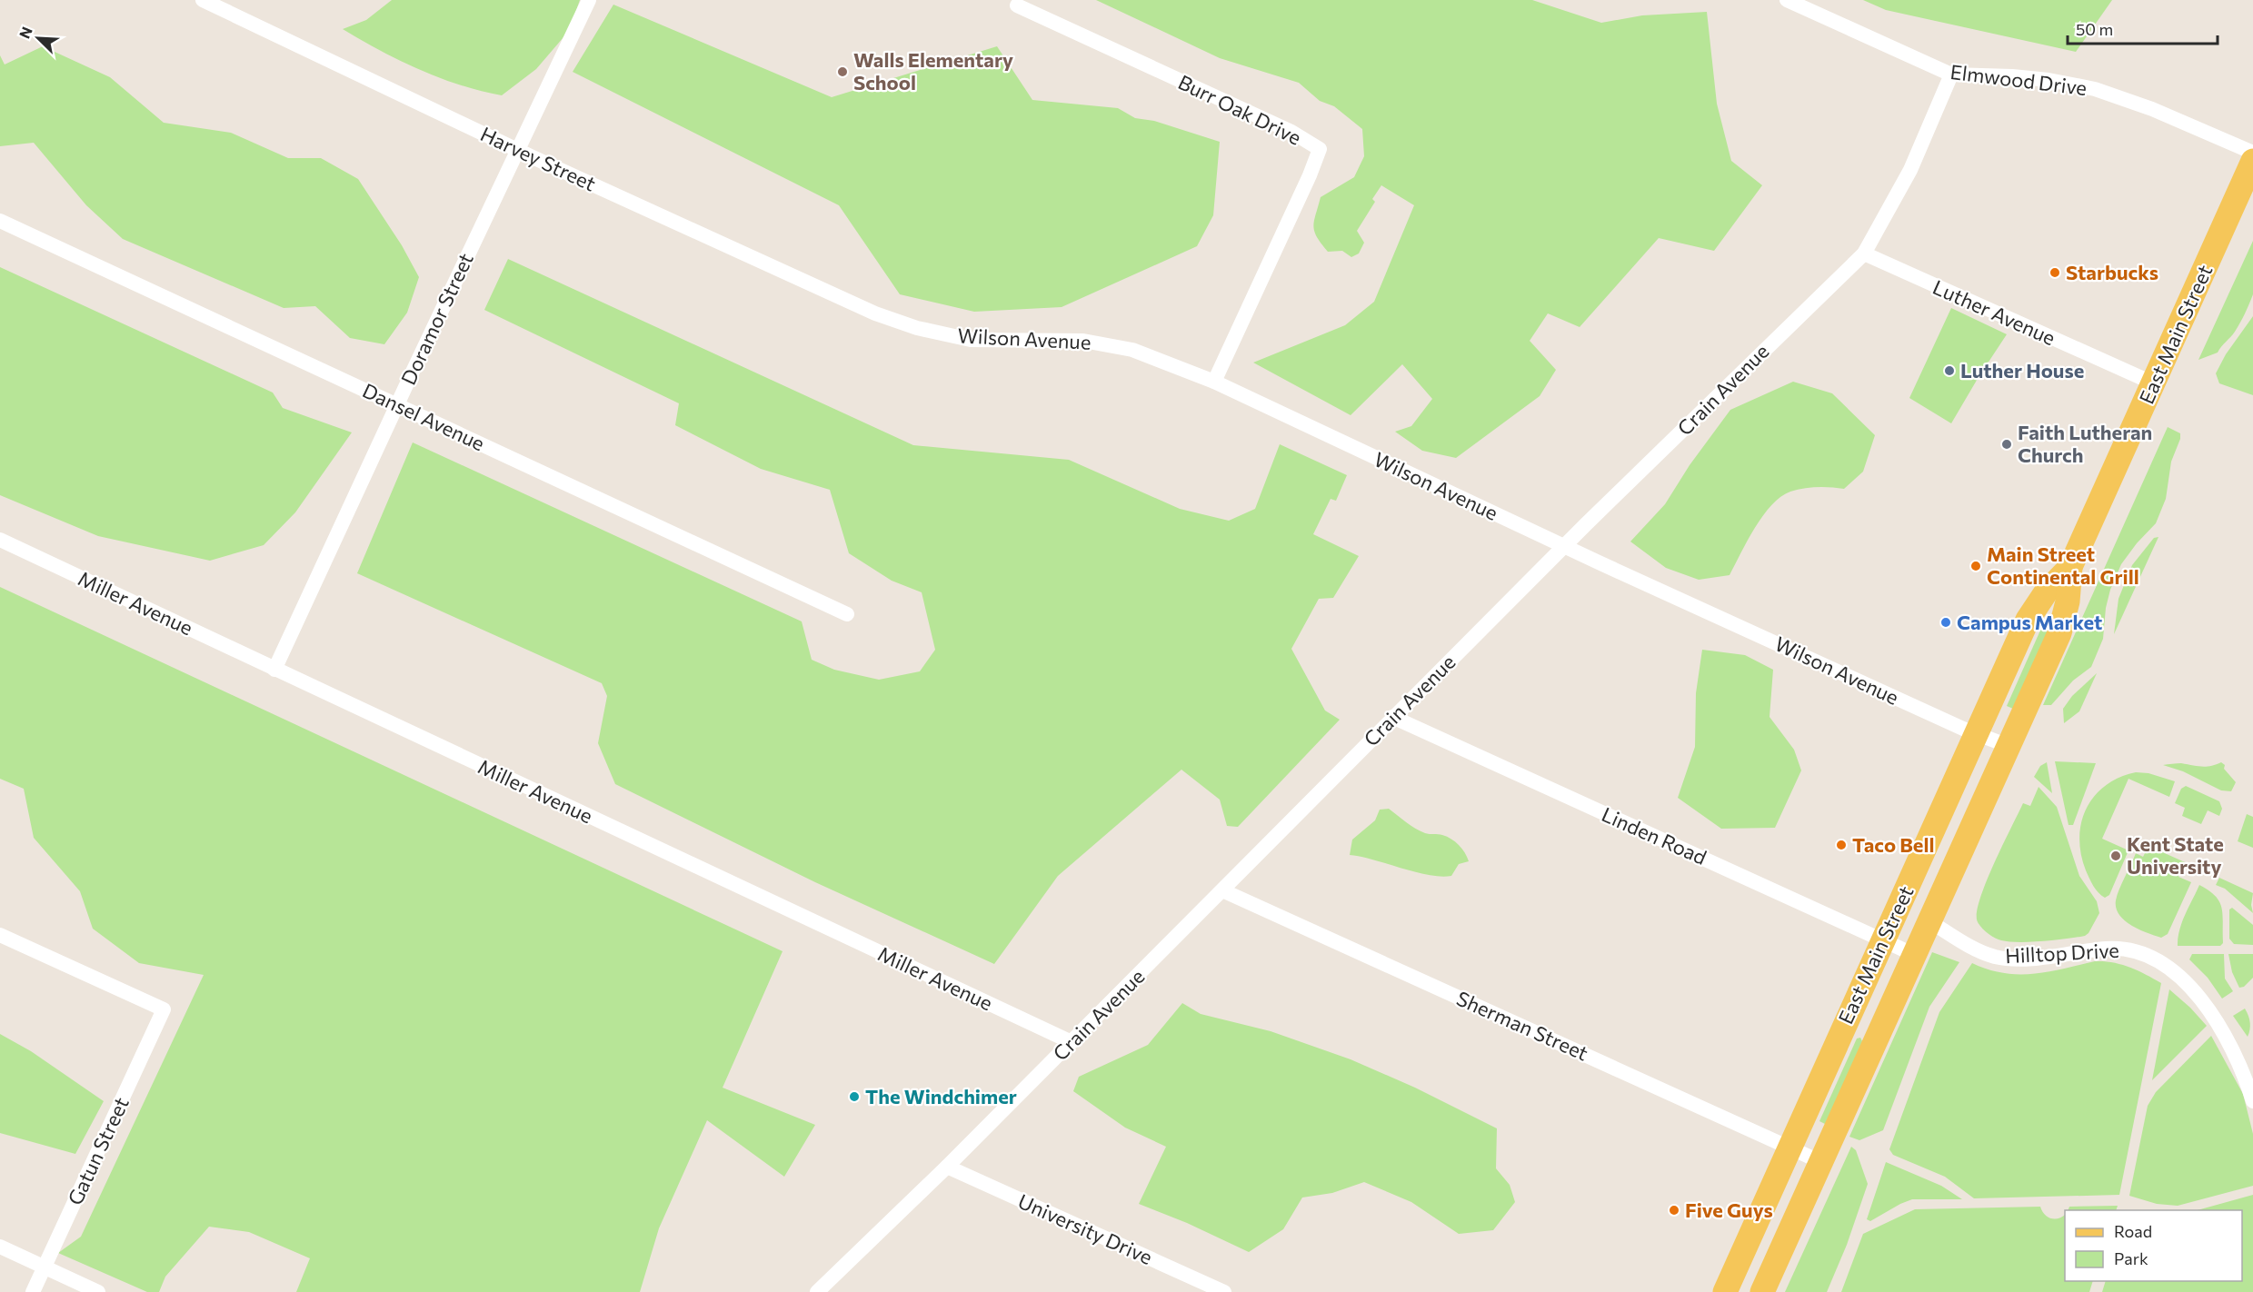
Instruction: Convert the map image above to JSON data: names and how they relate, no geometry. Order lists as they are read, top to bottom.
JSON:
{
  "streets": {
    "main road": ["East Main Street"],
    "street": [
      "Elmwood Drive",
      "Burr Oak Drive",
      "Harvey Street",
      "Luther Avenue",
      "Doramor Street",
      "Wilson Avenue",
      "Crain Avenue",
      "Dansel Avenue",
      "Miller Avenue",
      "Linden Road",
      "Hilltop Drive",
      "Sherman Street",
      "Gatun Street",
      "University Drive"
    ]
  },
  "crossings": [
    ["Elmwood Drive", "Crain Avenue"],
    ["Burr Oak Drive", "Wilson Avenue"],
    ["Harvey Street", "Doramor Street"],
    ["Harvey Street", "Wilson Avenue"],
    ["Luther Avenue", "East Main Street"],
    ["Luther Avenue", "Crain Avenue"],
    ["Doramor Street", "Dansel Avenue"],
    ["Doramor Street", "Miller Avenue"],
    ["East Main Street", "Wilson Avenue"],
    ["East Main Street", "Linden Road"],
    ["East Main Street", "Hilltop Drive"],
    ["East Main Street", "Sherman Street"],
    ["Wilson Avenue", "Crain Avenue"],
    ["Crain Avenue", "Miller Avenue"],
    ["Crain Avenue", "Linden Road"],
    ["Crain Avenue", "Sherman Street"],
    ["Crain Avenue", "University Drive"]
  ],
  "places": [
    "Walls Elementary School",
    "Starbucks",
    "Luther House",
    "Faith Lutheran Church",
    "Main Street Continental Grill",
    "Campus Market",
    "Taco Bell",
    "Kent State University",
    "The Windchimer",
    "Five Guys"
  ],
  "legend": ["Road", "Park"],
  "scale_bar": "50 m",
  "north": "top left"
}
